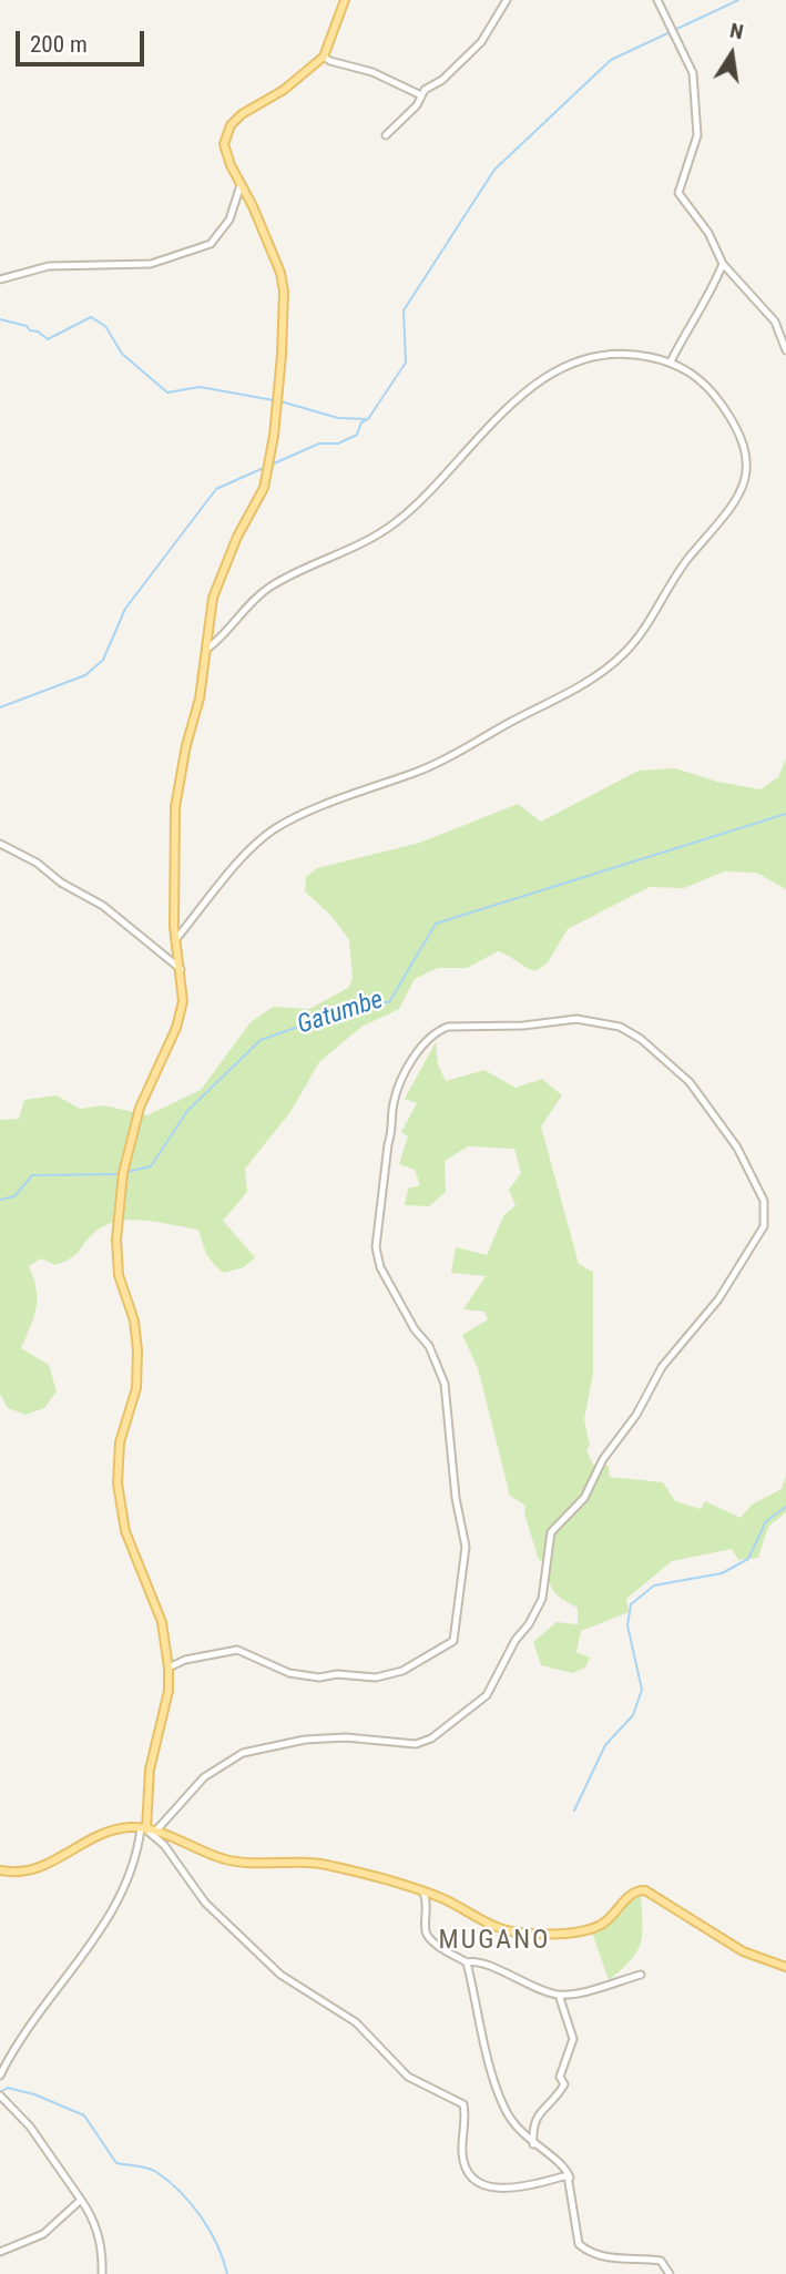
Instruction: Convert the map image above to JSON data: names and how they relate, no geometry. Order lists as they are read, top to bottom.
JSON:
{
  "districts": ["MUGANO"],
  "water": ["Gatumbe"],
  "scale_bar": "200 m",
  "north": "top"
}
